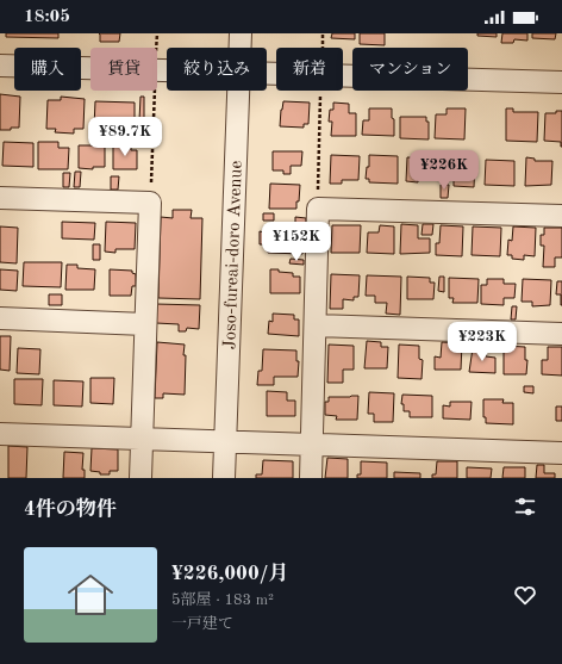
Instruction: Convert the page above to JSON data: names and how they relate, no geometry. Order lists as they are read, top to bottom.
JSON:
{
  "streets": {
    "street": ["Joso-fureai-doro Avenue"]
  },
  "page": {
    "status": "18:05",
    "chip": [
      "購入",
      "賃貸",
      "絞り込み",
      "新着",
      "マンション"
    ],
    "price": [
      "¥89.7K",
      "¥226K",
      "¥152K",
      "¥223K"
    ],
    "heading": "4件の物件",
    "list": [
      {
        "name": "¥226,000/月",
        "note": "5部屋 · 183 m² · 一戸建て"
      }
    ]
  }
}
